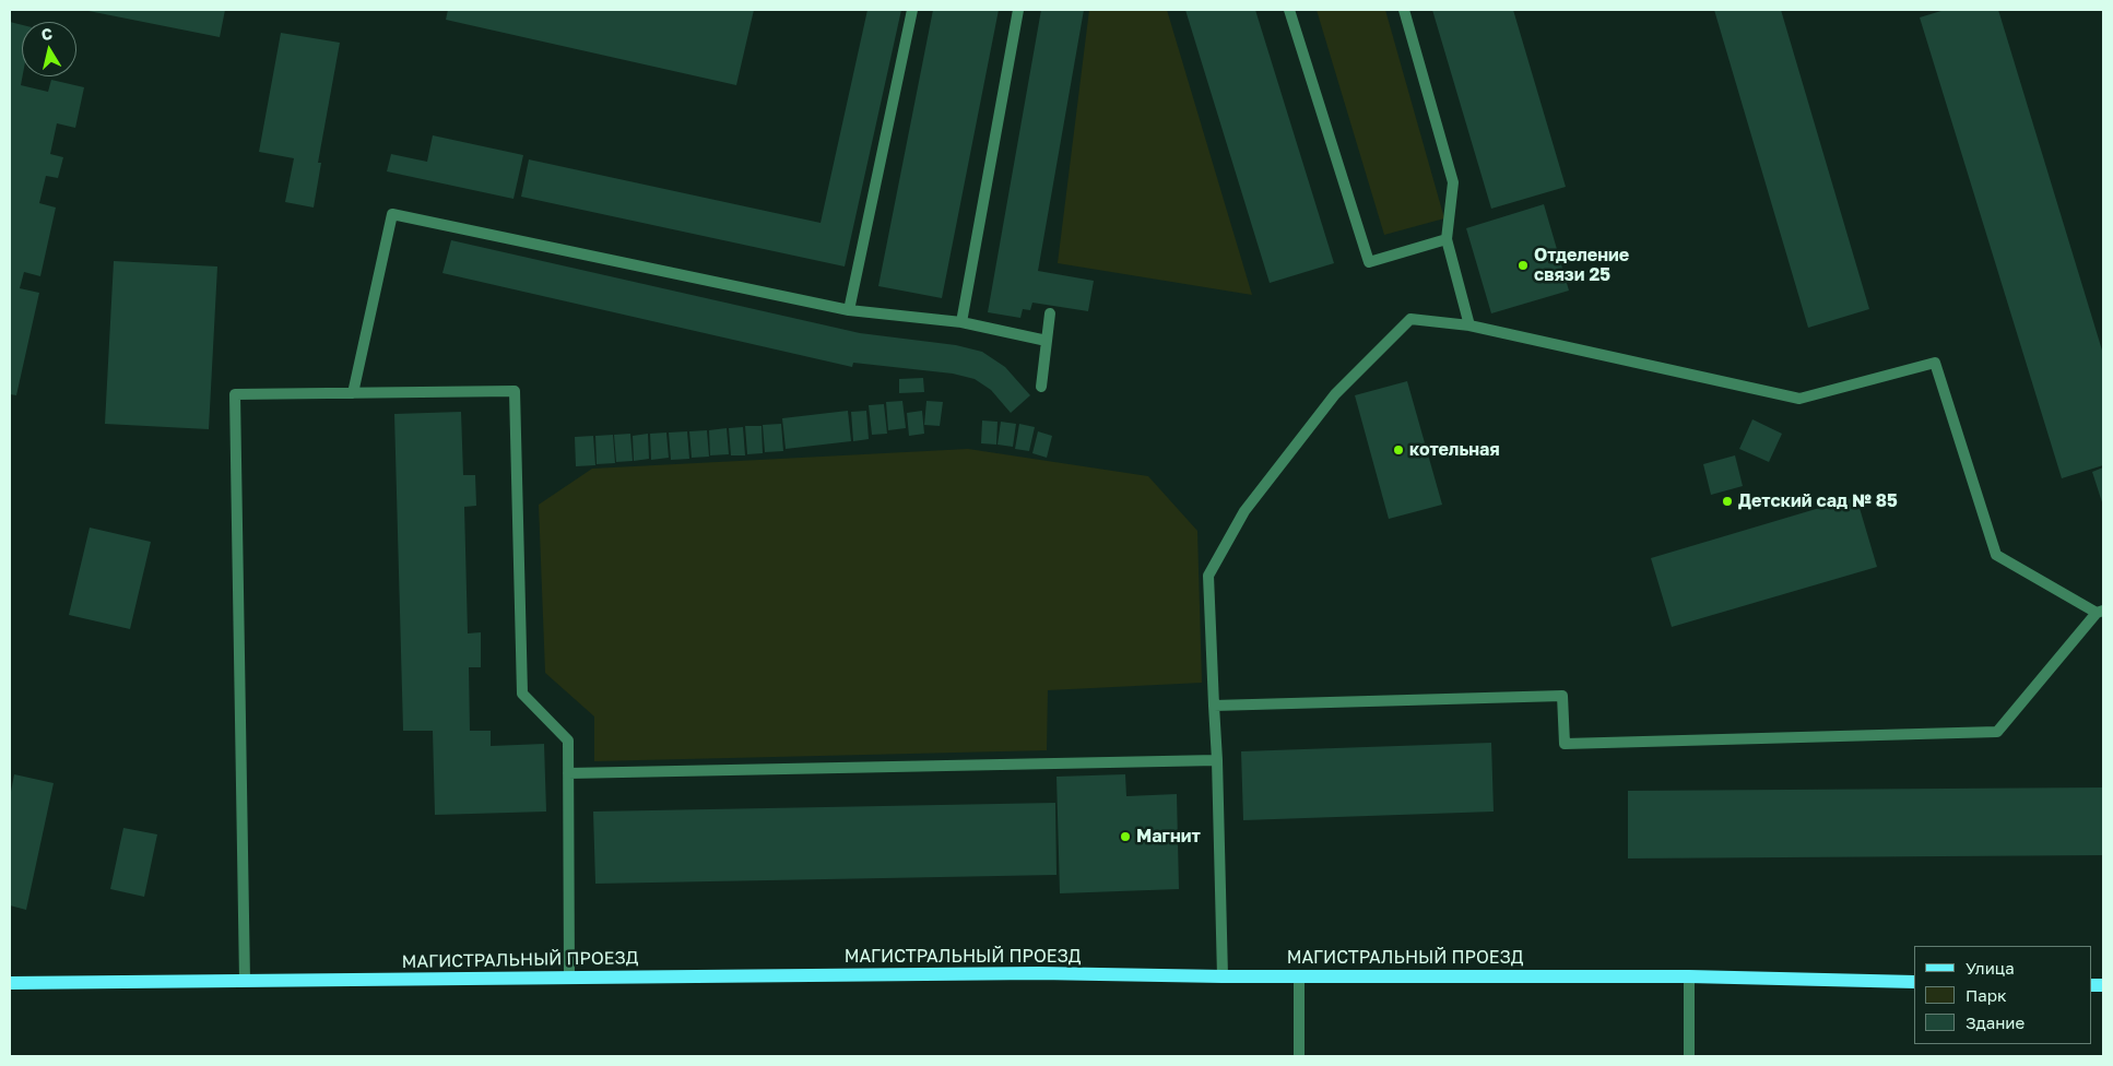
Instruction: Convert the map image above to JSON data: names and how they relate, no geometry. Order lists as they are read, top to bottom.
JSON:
{
  "streets": {
    "main road": ["МАГИСТРАЛЬНЫЙ ПРОЕЗД"]
  },
  "places": [
    "Отделение связи 25",
    "котельная",
    "Детский сад № 85",
    "Магнит"
  ],
  "legend": ["Улица", "Парк", "Здание"],
  "north": "top"
}
